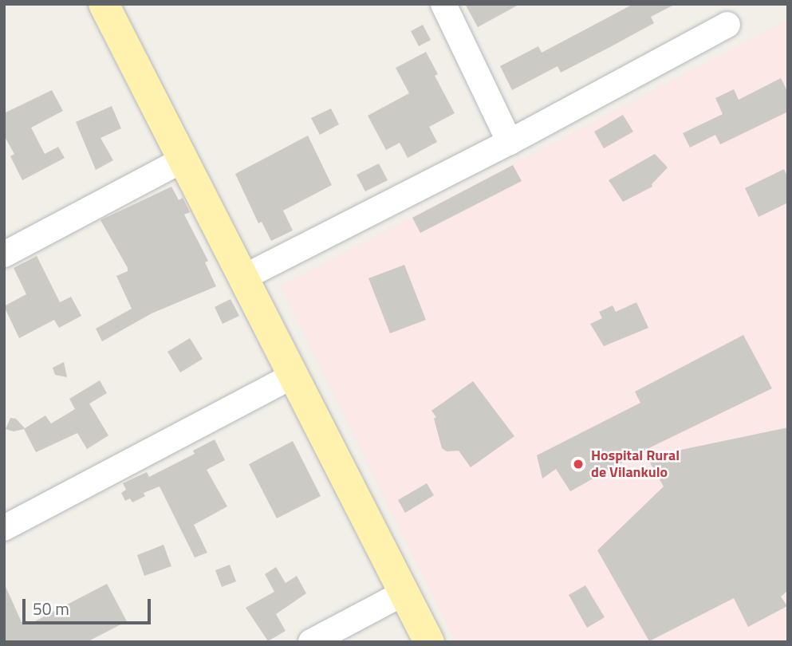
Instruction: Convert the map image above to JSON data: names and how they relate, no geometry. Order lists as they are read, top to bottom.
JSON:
{
  "places": ["Hospital Rural de Vilankulo"],
  "scale_bar": "50 m"
}
